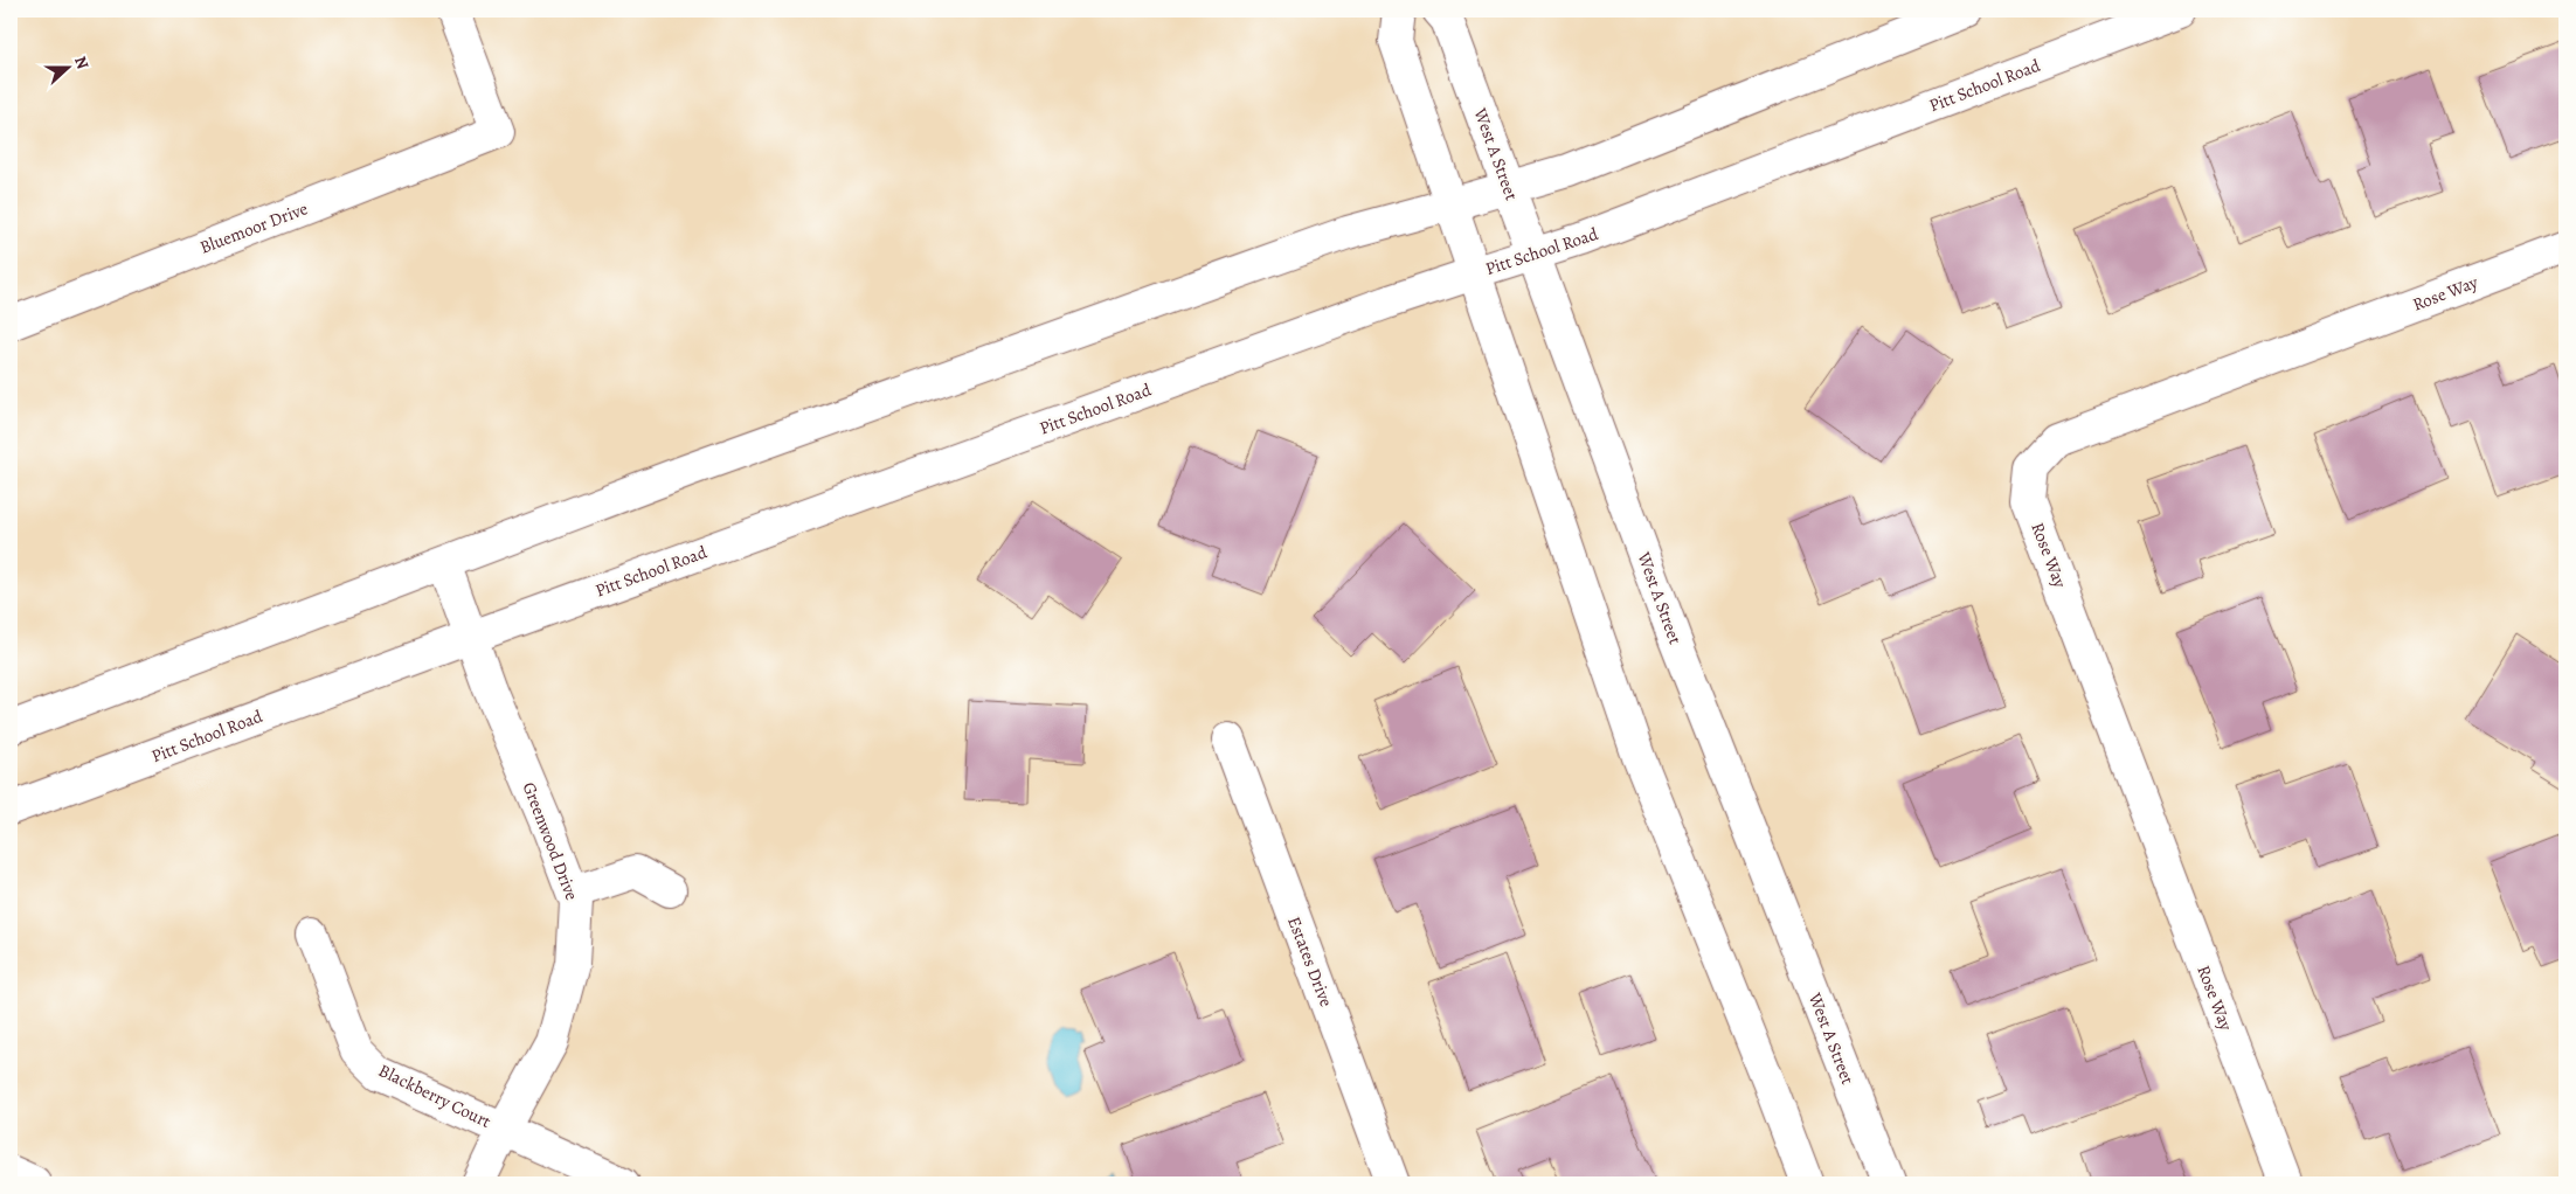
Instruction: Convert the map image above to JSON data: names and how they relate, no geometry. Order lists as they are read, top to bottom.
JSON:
{
  "streets": {
    "street": [
      "Pitt School Road",
      "West A Street",
      "Bluemoor Drive",
      "Rose Way",
      "Greenwood Drive",
      "Estates Drive",
      "Blackberry Court"
    ]
  },
  "crossings": [
    ["Pitt School Road", "West A Street"],
    ["Pitt School Road", "Greenwood Drive"],
    ["Greenwood Drive", "Blackberry Court"]
  ],
  "north": "right"
}
